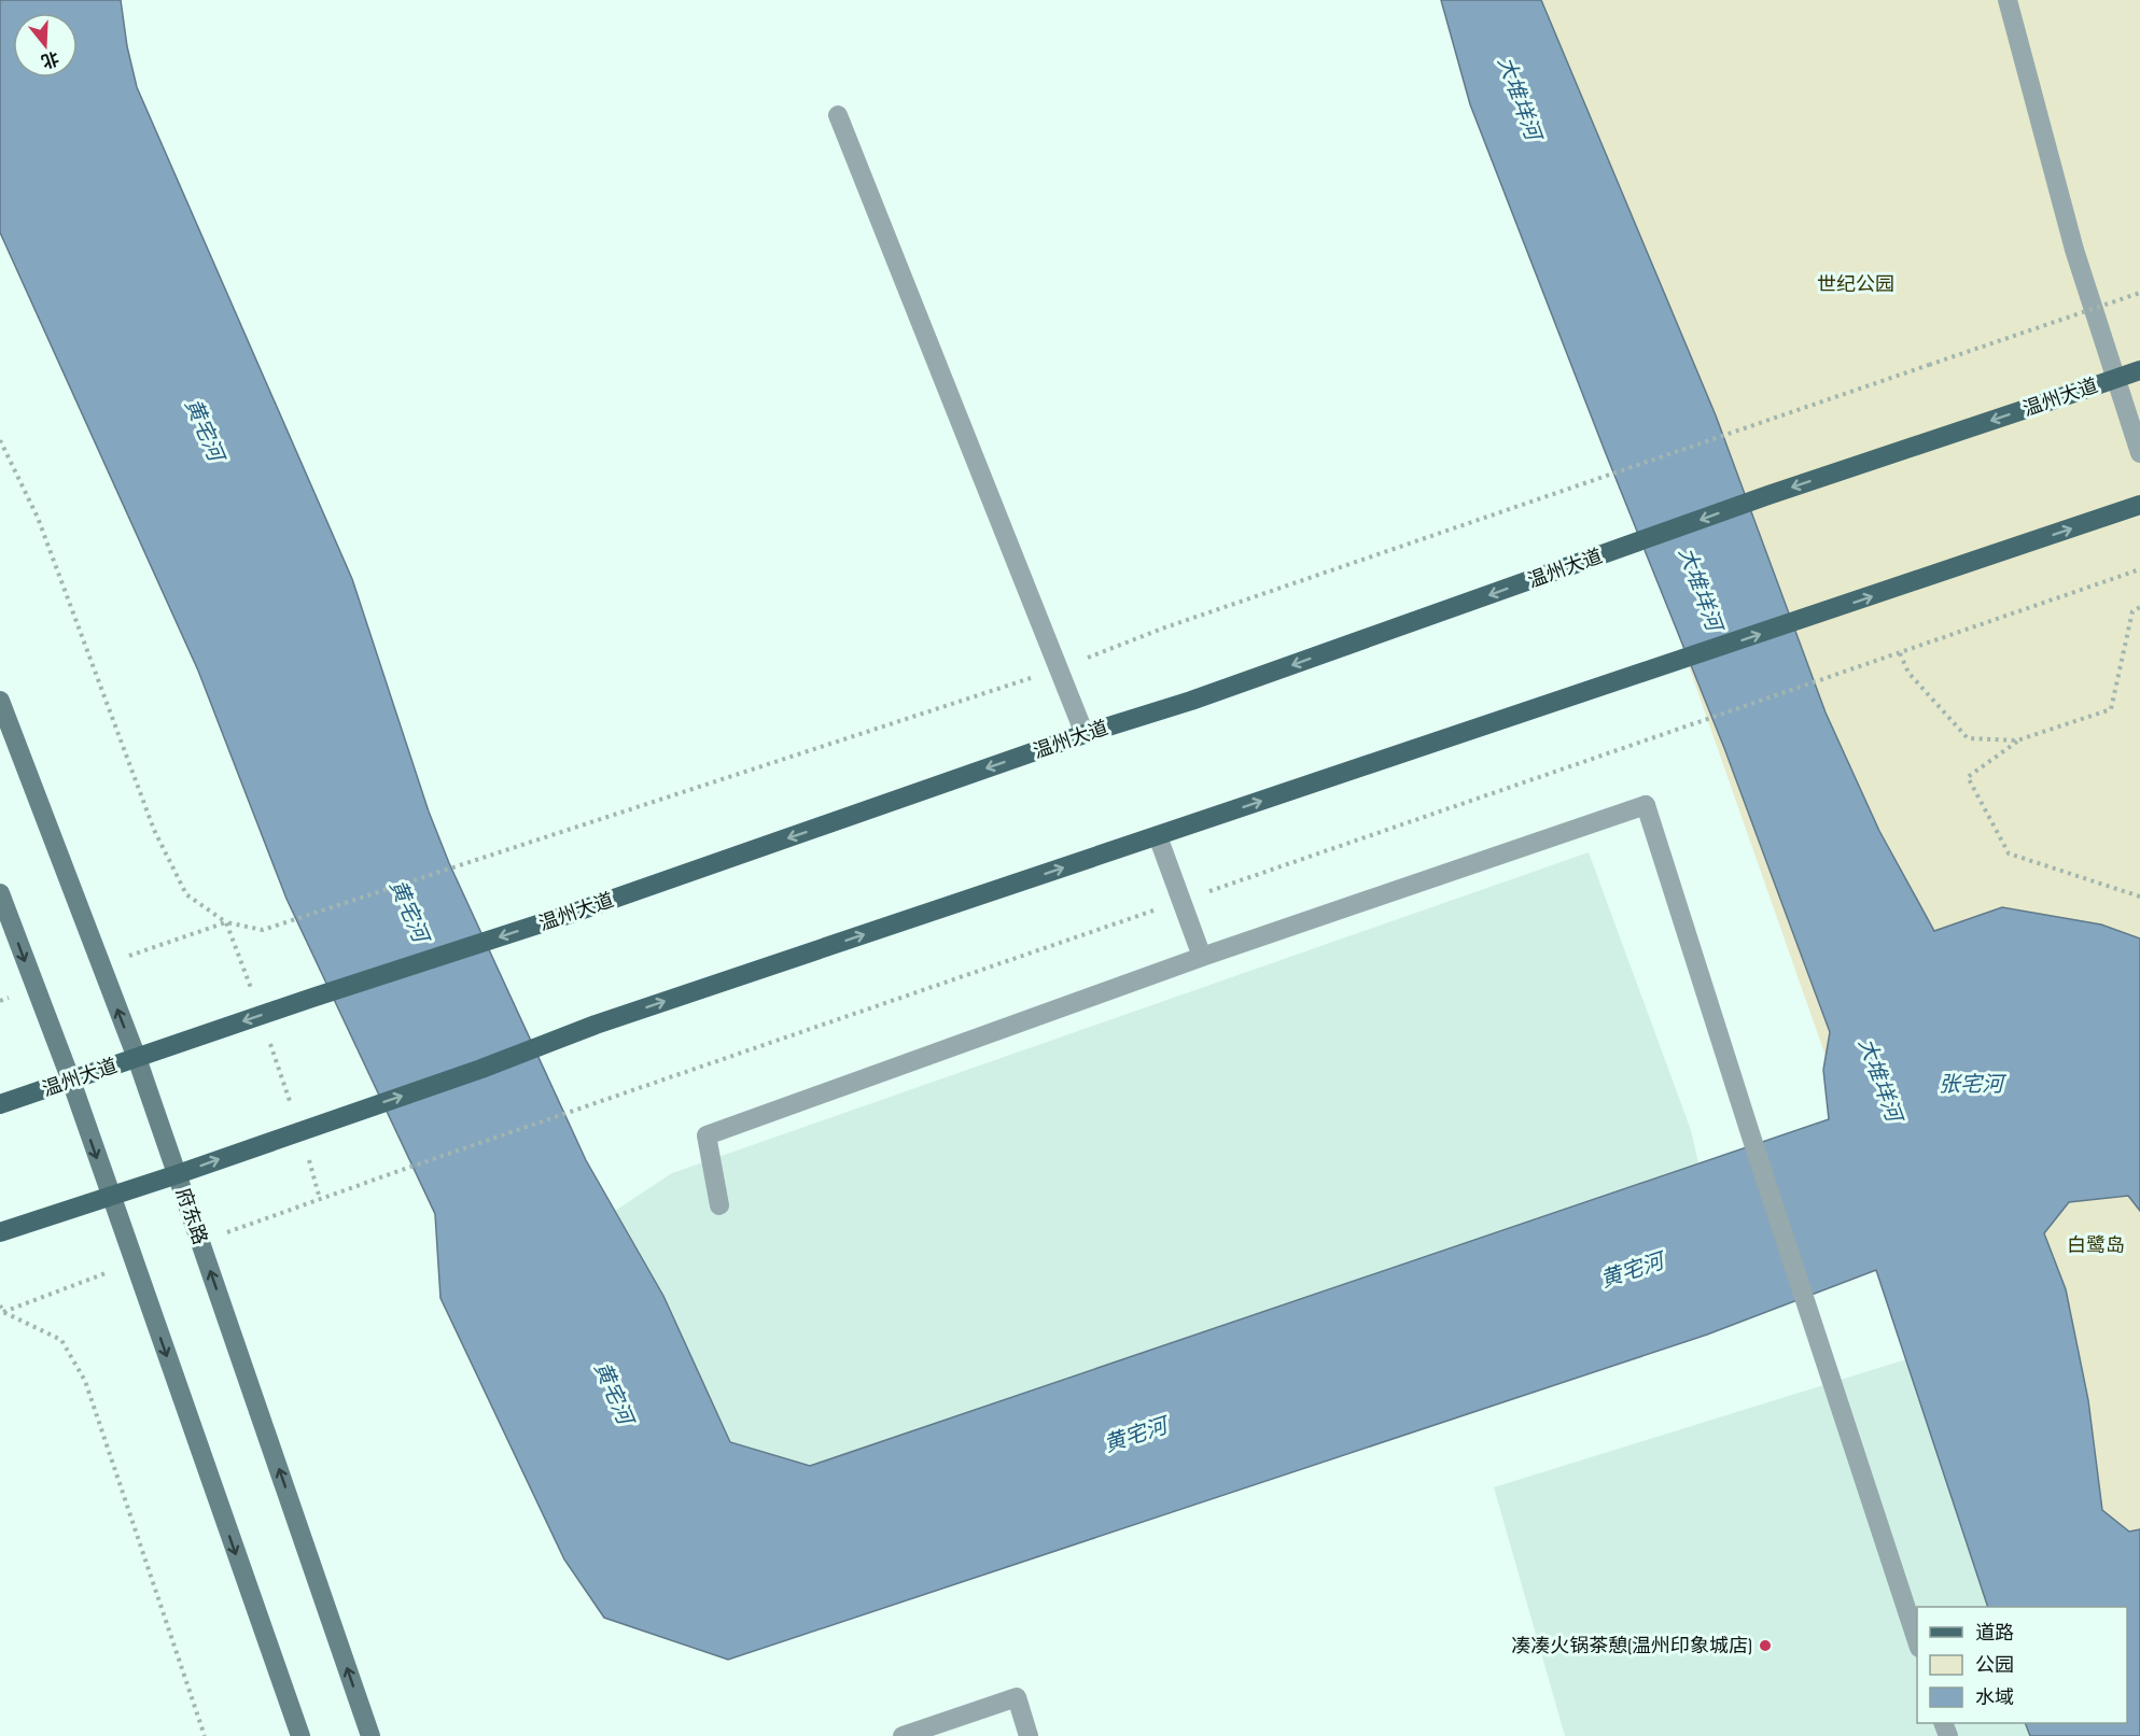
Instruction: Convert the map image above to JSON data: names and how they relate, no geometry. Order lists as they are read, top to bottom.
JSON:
{
  "streets": {
    "main road": ["温州大道", "府东路"]
  },
  "crossings": [
    ["温州大道", "府东路"]
  ],
  "water": ["大堆垟河", "黄宅河", "张宅河"],
  "parks": ["世纪公园", "白鹭岛"],
  "places": ["凑凑火锅茶憩(温州印象城店)"],
  "legend": ["道路", "公园", "水域"],
  "north": "bottom"
}
